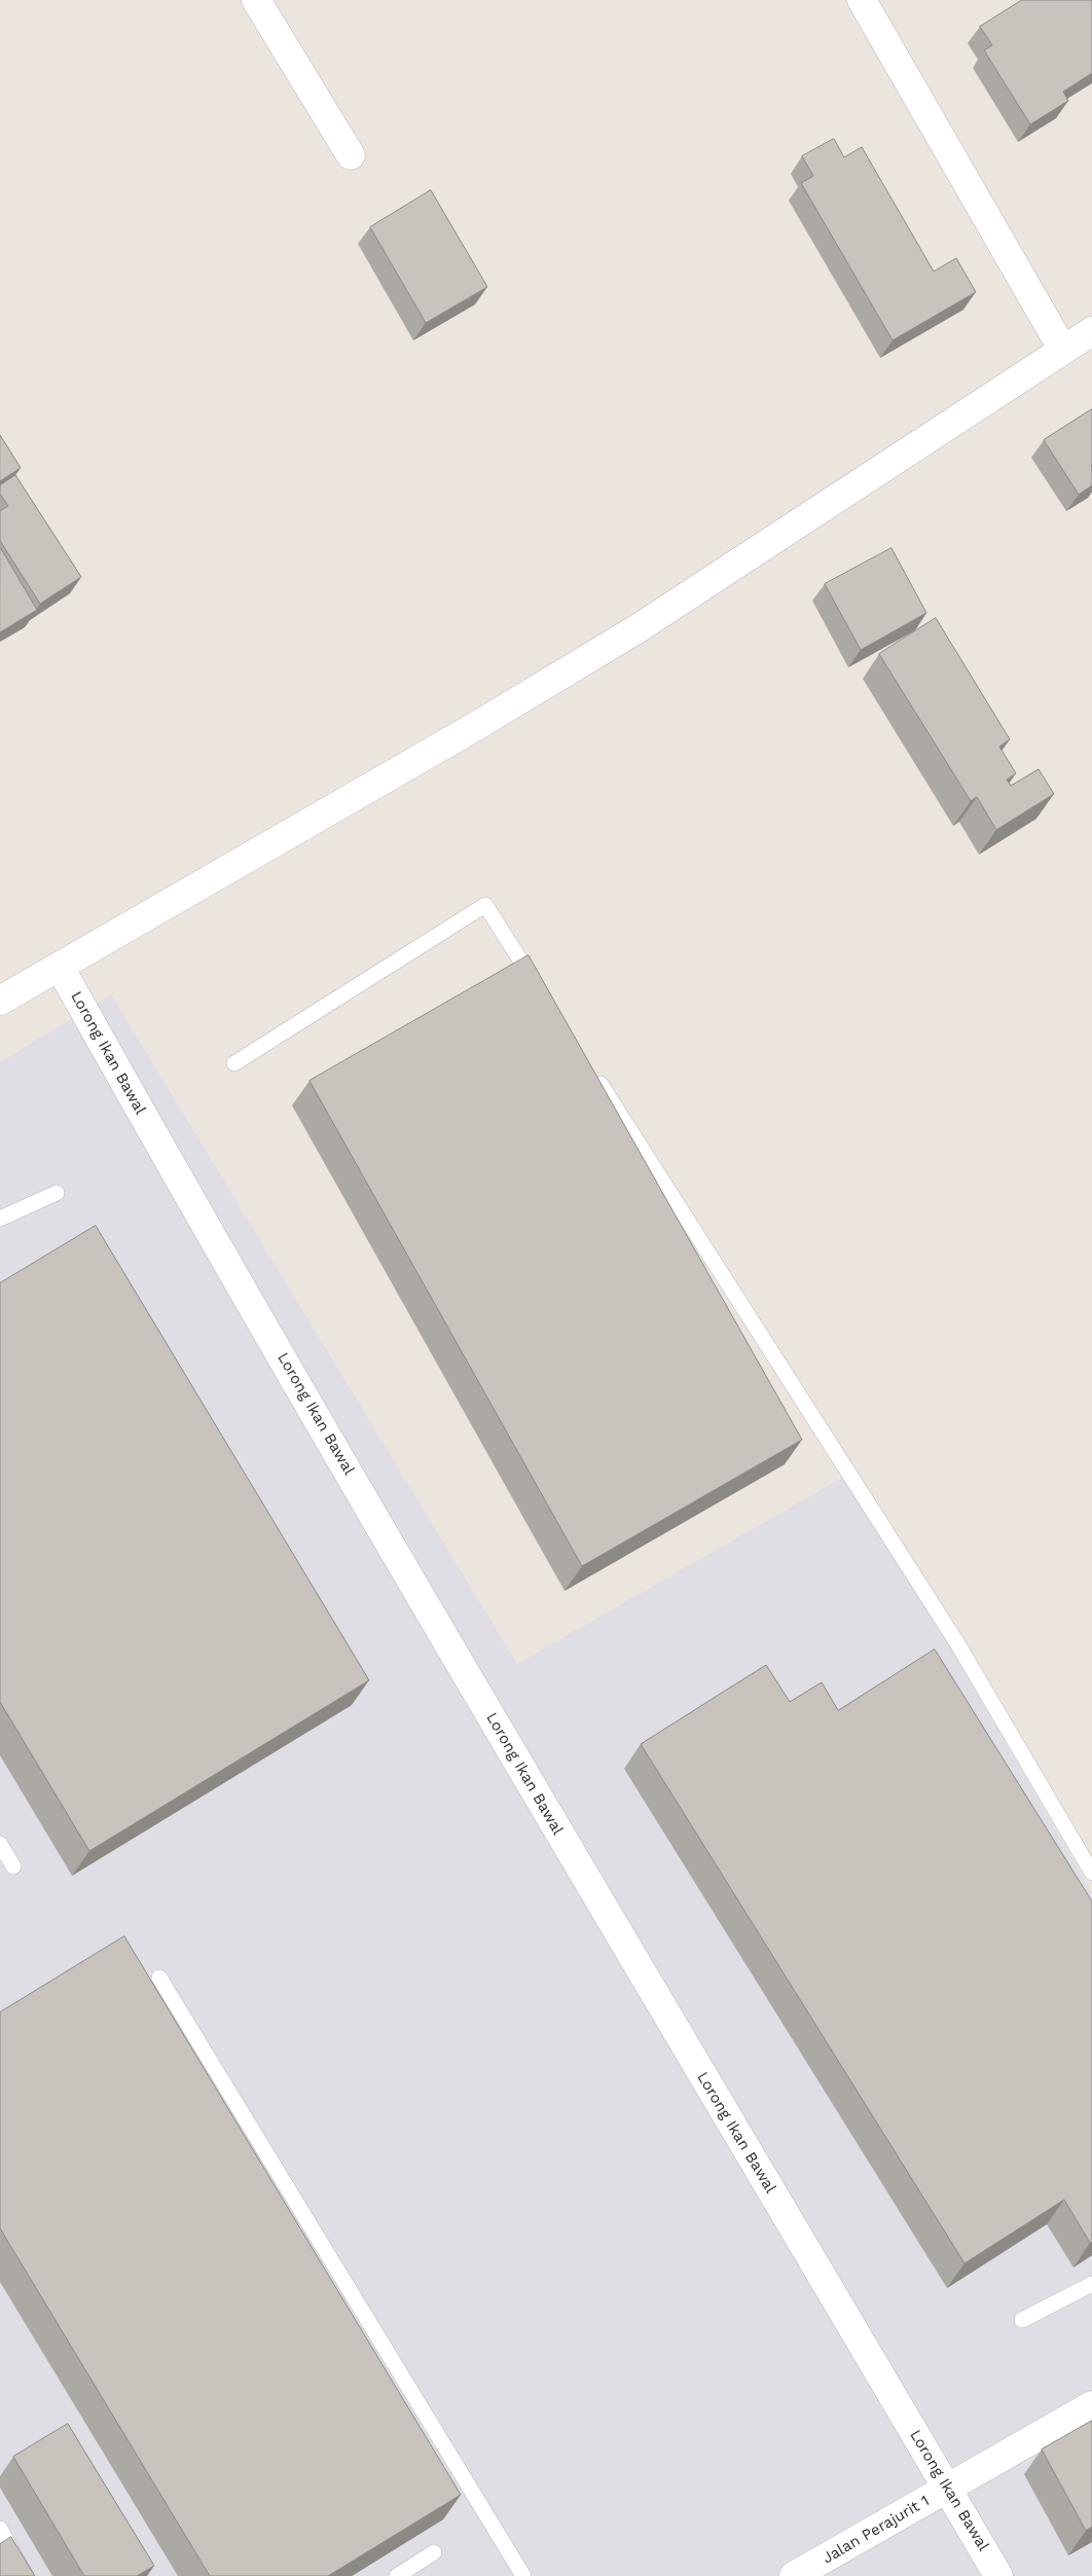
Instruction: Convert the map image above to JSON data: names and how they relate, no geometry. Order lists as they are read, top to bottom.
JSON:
{
  "streets": {
    "street": ["Lorong Ikan Bawal", "Jalan Perajurit 1"]
  },
  "crossings": [
    ["Lorong Ikan Bawal", "Jalan Perajurit 1"]
  ]
}
